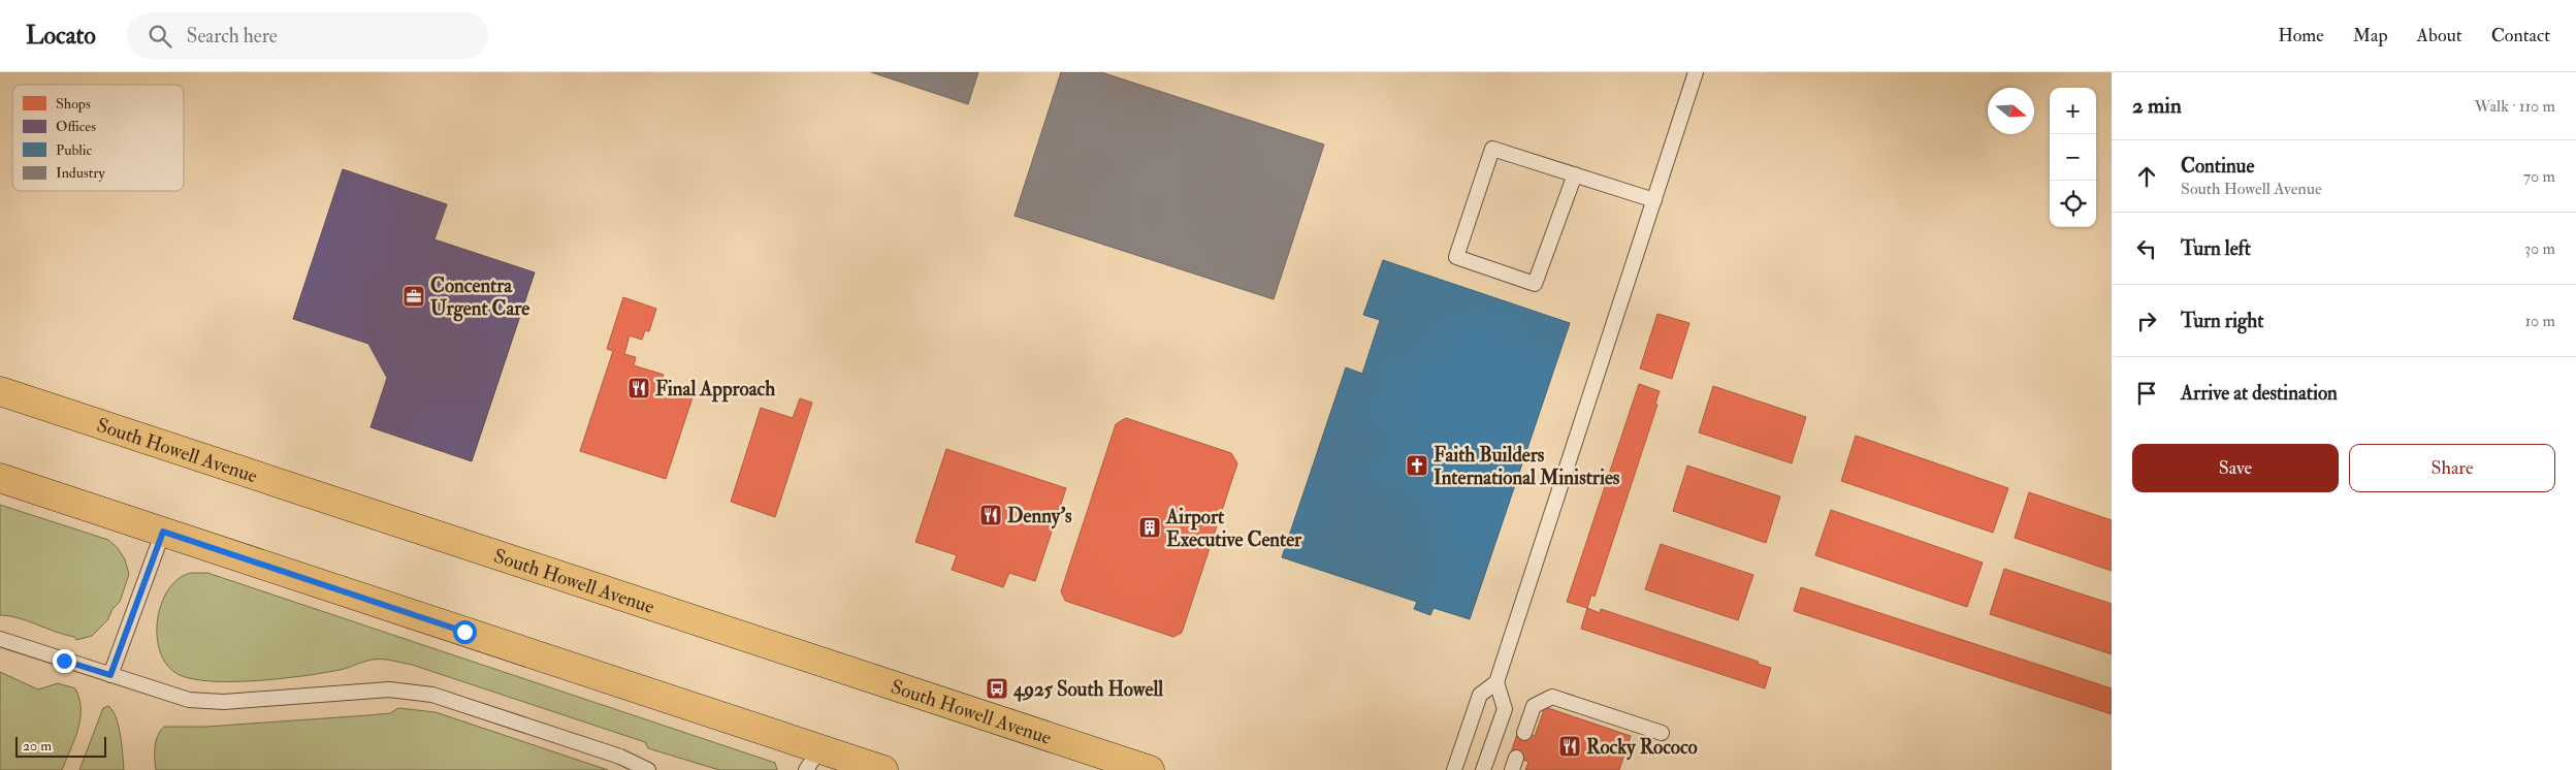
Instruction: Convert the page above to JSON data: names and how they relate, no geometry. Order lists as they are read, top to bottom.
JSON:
{
  "streets": {
    "main road": ["South Howell Avenue"]
  },
  "places": {
    "office": ["Concentra Urgent Care"],
    "restaurant": ["Final Approach", "Denny's", "Rocky Rococo"],
    "church": ["Faith Builders International Ministries"],
    "building": ["Airport Executive Center"],
    "bus stop": ["4925 South Howell"]
  },
  "legend": [
    "Shops",
    "Offices",
    "Public",
    "Industry"
  ],
  "scale_bar": "20 m",
  "north": "right",
  "page": {
    "header": "Locato",
    "search": "Search here",
    "nav": [
      "Home",
      "Map",
      "About",
      "Contact"
    ],
    "heading": ["2 min", "Walk · 110 m"],
    "map_buttons": ["+", "−"],
    "list": [
      ["Continue", "South Howell Avenue", "70 m"],
      ["Turn left", "30 m"],
      ["Turn right", "10 m"],
      "Arrive at destination"
    ],
    "buttons": ["Save", "Share"],
    "scale": "20 m"
  }
}
